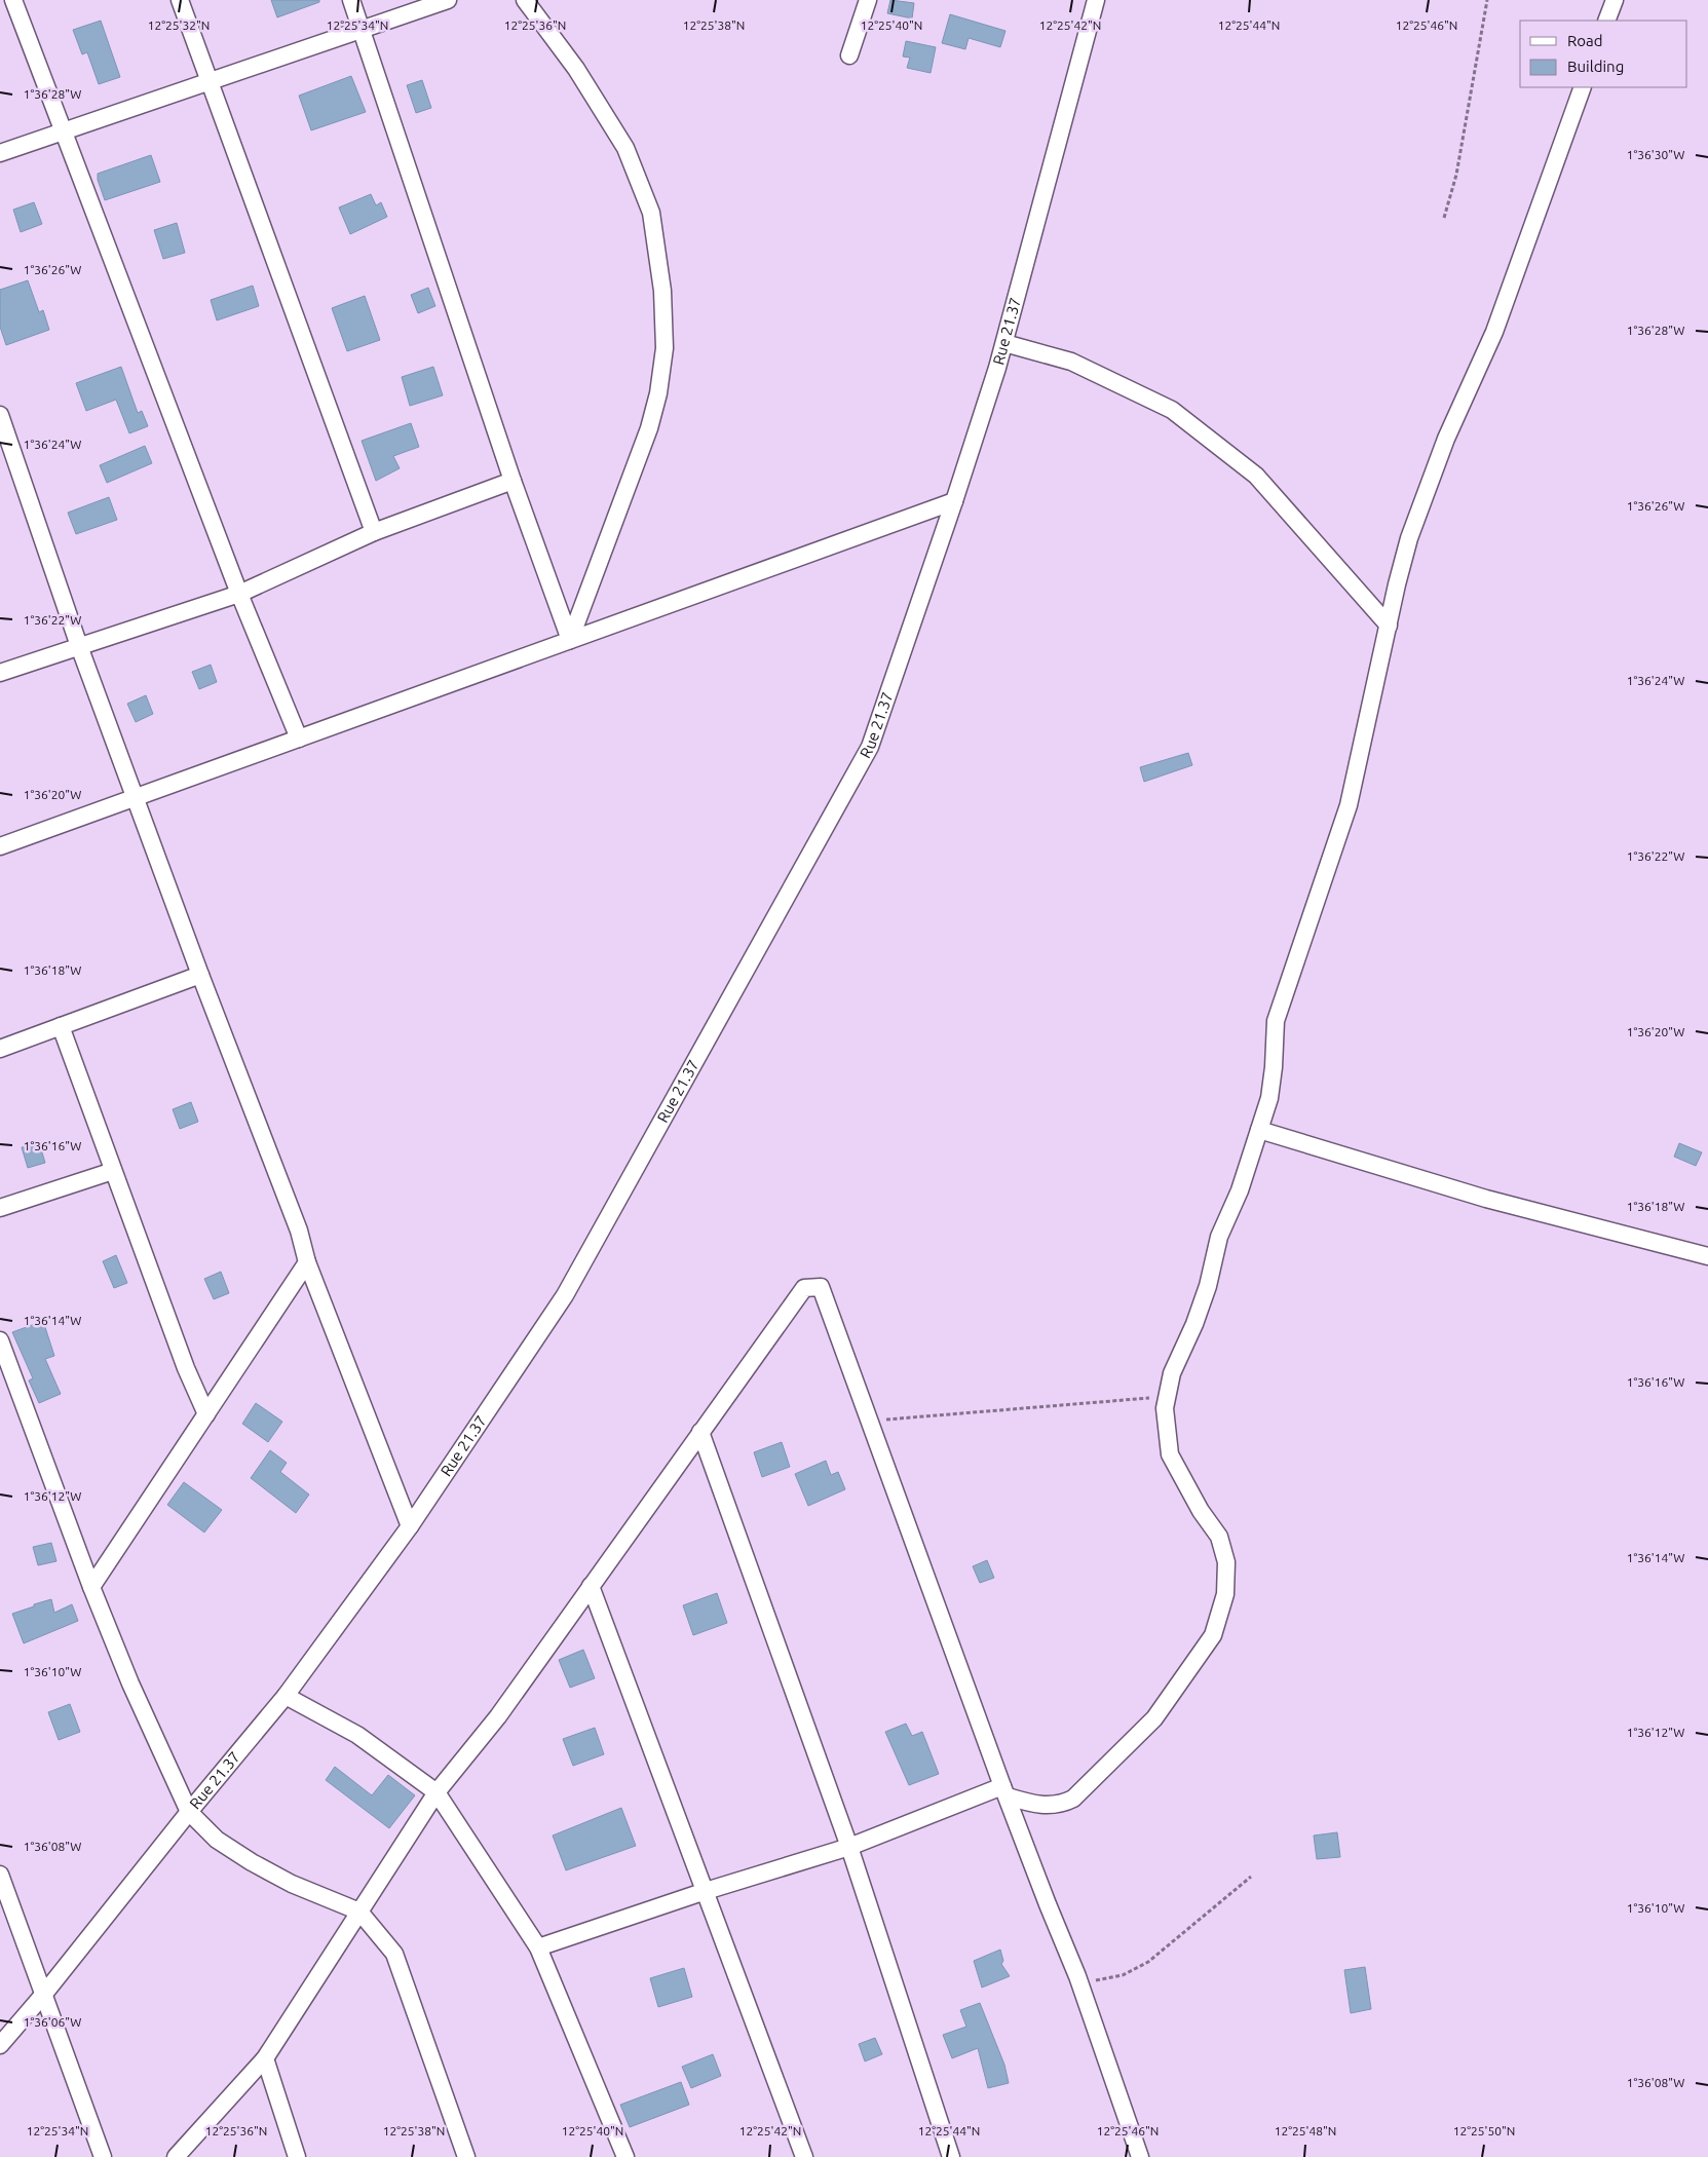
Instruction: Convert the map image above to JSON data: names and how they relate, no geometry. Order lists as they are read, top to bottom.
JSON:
{
  "streets": {
    "street": ["Rue 21.37"]
  },
  "legend": ["Road", "Building"],
  "coordinates": [
    "12°25'32\"N",
    "12°25'34\"N",
    "12°25'36\"N",
    "12°25'38\"N",
    "12°25'40\"N",
    "12°25'42\"N",
    "12°25'44\"N",
    "12°25'46\"N",
    "1°36'28\"W",
    "1°36'30\"W",
    "1°36'26\"W",
    "1°36'24\"W",
    "1°36'22\"W",
    "1°36'20\"W",
    "1°36'18\"W",
    "1°36'16\"W",
    "1°36'14\"W",
    "1°36'12\"W",
    "1°36'10\"W",
    "1°36'08\"W",
    "1°36'06\"W",
    "12°25'48\"N",
    "12°25'50\"N"
  ]
}
